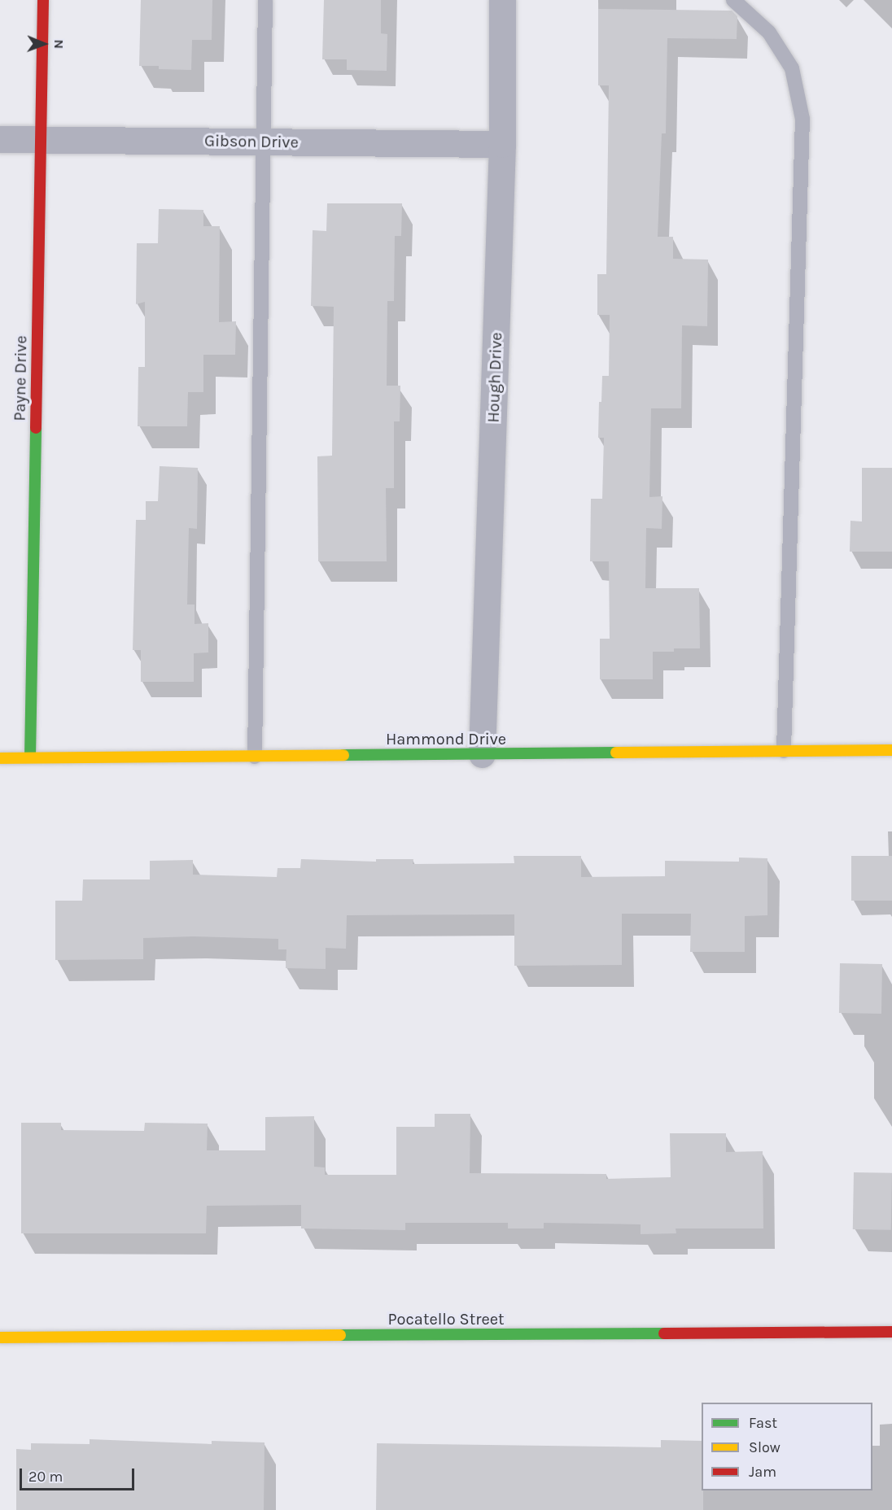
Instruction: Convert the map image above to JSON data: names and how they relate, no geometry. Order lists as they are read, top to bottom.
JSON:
{
  "streets": {
    "street": [
      "Gibson Drive",
      "Hough Drive",
      "Payne Drive",
      "Hammond Drive",
      "Pocatello Street"
    ]
  },
  "crossings": [
    ["Gibson Drive", "Hough Drive"],
    ["Gibson Drive", "Payne Drive"],
    ["Hough Drive", "Hammond Drive"],
    ["Payne Drive", "Hammond Drive"]
  ],
  "legend": ["Fast", "Slow", "Jam"],
  "scale_bar": "20 m",
  "north": "right"
}
